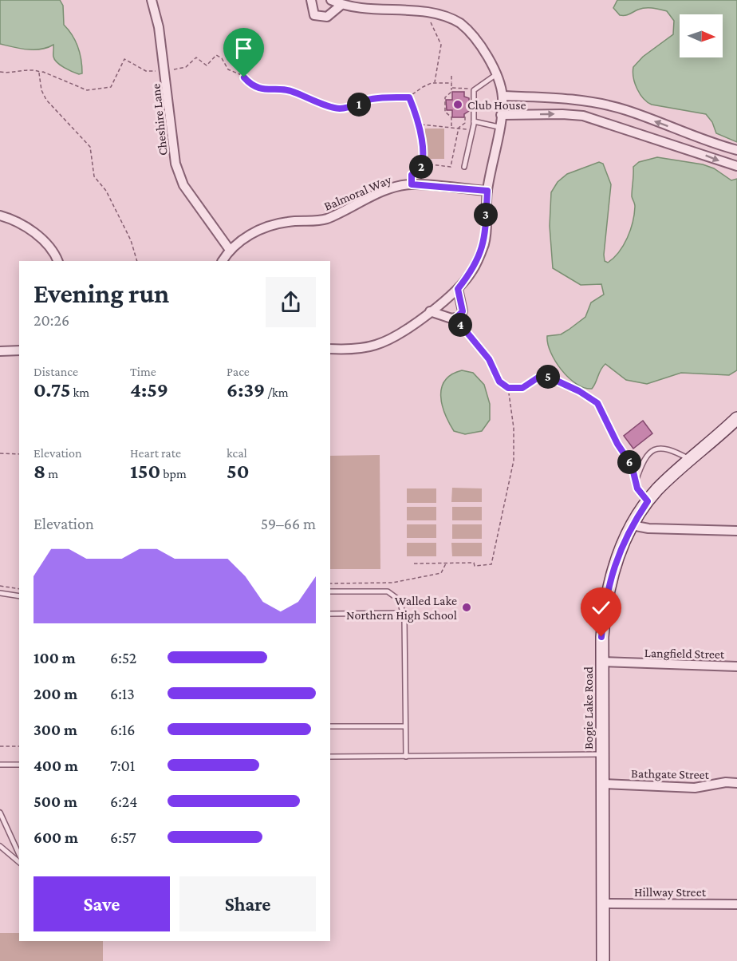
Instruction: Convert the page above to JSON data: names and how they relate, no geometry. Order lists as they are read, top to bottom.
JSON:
{
  "streets": {
    "main road": ["Bogie Lake Road"],
    "street": [
      "Cheshire Lane",
      "Balmoral Way",
      "Langfield Street",
      "Bathgate Street",
      "Hillway Street"
    ]
  },
  "crossings": [
    ["Cheshire Lane", "Balmoral Way"],
    ["Langfield Street", "Bogie Lake Road"],
    ["Bogie Lake Road", "Bathgate Street"],
    ["Bogie Lake Road", "Hillway Street"]
  ],
  "places": ["Club House", "Walled Lake Northern High School"],
  "north": "right",
  "page": {
    "pins": [
      "1",
      "2",
      "3",
      "4",
      "5",
      "6"
    ],
    "heading": ["Evening run", "20:26"],
    "stats": [
      ["Distance", "0.75 km"],
      ["Time", "4:59"],
      ["Pace", "6:39 /km"],
      ["Elevation", "8 m"],
      ["Heart rate", "150 bpm"],
      ["kcal", "50"]
    ],
    "chart": ["Elevation", "59–66 m"],
    "list": [
      {
        "name": "100 m",
        "note": "6:52"
      },
      {
        "name": "200 m",
        "note": "6:13"
      },
      {
        "name": "300 m",
        "note": "6:16"
      },
      {
        "name": "400 m",
        "note": "7:01"
      },
      {
        "name": "500 m",
        "note": "6:24"
      },
      {
        "name": "600 m",
        "note": "6:57"
      }
    ],
    "buttons": ["Save", "Share"]
  }
}
